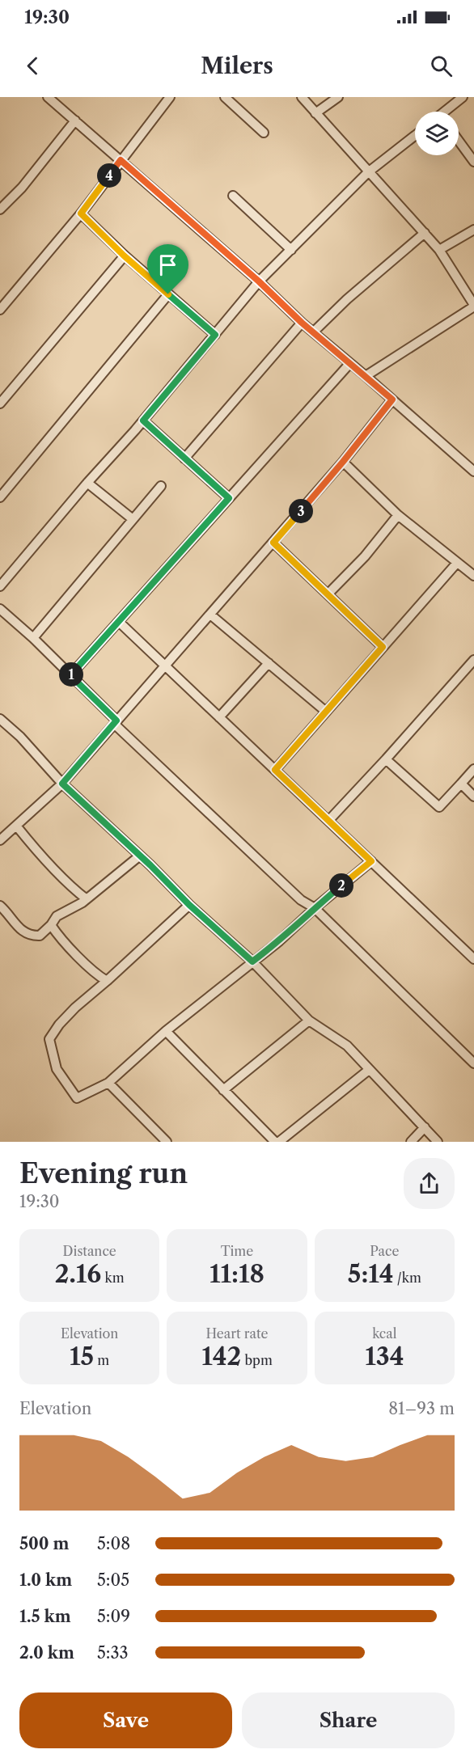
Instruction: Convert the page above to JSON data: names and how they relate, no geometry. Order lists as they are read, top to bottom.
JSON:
{
  "page": {
    "status": "19:30",
    "header": "Milers",
    "pins": [
      "4",
      "3",
      "1",
      "2"
    ],
    "heading": ["Evening run", "19:30"],
    "stats": [
      ["Distance", "2.16 km"],
      ["Time", "11:18"],
      ["Pace", "5:14 /km"],
      ["Elevation", "15 m"],
      ["Heart rate", "142 bpm"],
      ["kcal", "134"]
    ],
    "chart": ["Elevation", "81–93 m"],
    "list": [
      {
        "name": "500 m",
        "note": "5:08"
      },
      {
        "name": "1.0 km",
        "note": "5:05"
      },
      {
        "name": "1.5 km",
        "note": "5:09"
      },
      {
        "name": "2.0 km",
        "note": "5:33"
      }
    ],
    "buttons": ["Save", "Share"]
  }
}
